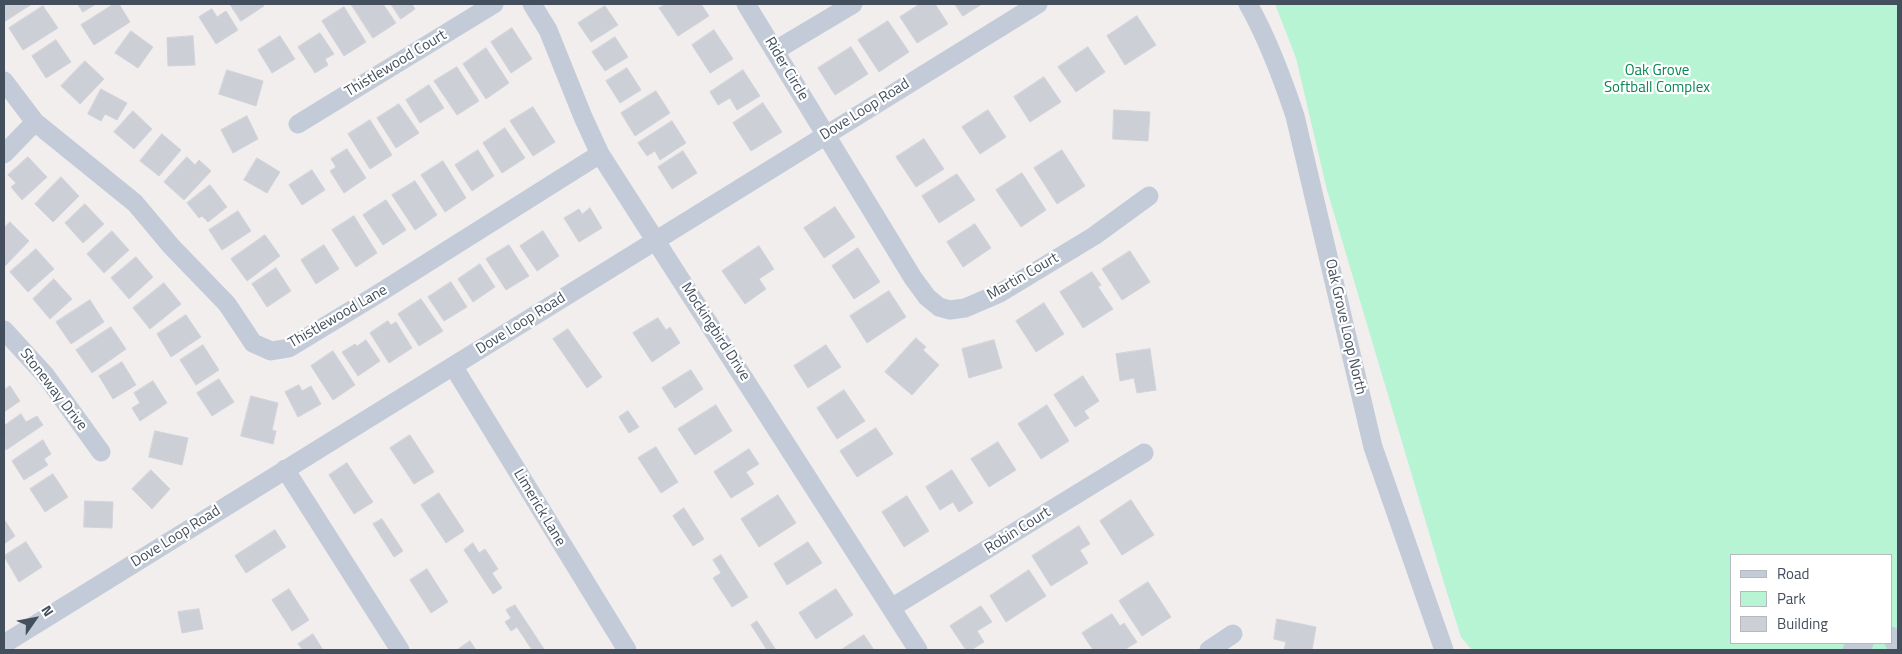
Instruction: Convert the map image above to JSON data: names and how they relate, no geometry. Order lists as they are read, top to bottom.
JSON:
{
  "streets": {
    "street": [
      "Thistlewood Court",
      "Rider Circle",
      "Dove Loop Road",
      "Martin Court",
      "Thistlewood Lane",
      "Oak Grove Loop North",
      "Mockingbird Drive",
      "Stoneway Drive",
      "Limerick Lane",
      "Robin Court"
    ]
  },
  "crossings": [
    ["Rider Circle", "Dove Loop Road"],
    ["Rider Circle", "Martin Court"],
    ["Dove Loop Road", "Martin Court"],
    ["Dove Loop Road", "Mockingbird Drive"],
    ["Dove Loop Road", "Limerick Lane"],
    ["Thistlewood Lane", "Mockingbird Drive"],
    ["Mockingbird Drive", "Robin Court"]
  ],
  "parks": ["Oak Grove Softball Complex"],
  "legend": ["Road", "Park", "Building"],
  "north": "top right"
}
